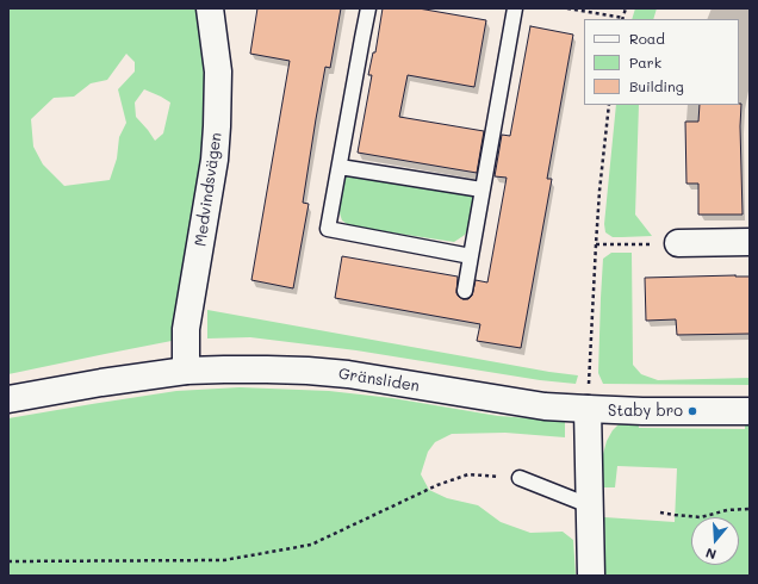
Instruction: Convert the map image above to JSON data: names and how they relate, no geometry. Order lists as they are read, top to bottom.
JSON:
{
  "streets": {
    "street": ["Medvindsvägen", "Gränsliden"]
  },
  "crossings": [
    ["Medvindsvägen", "Gränsliden"]
  ],
  "places": ["Staby bro"],
  "legend": ["Road", "Park", "Building"],
  "north": "bottom"
}
